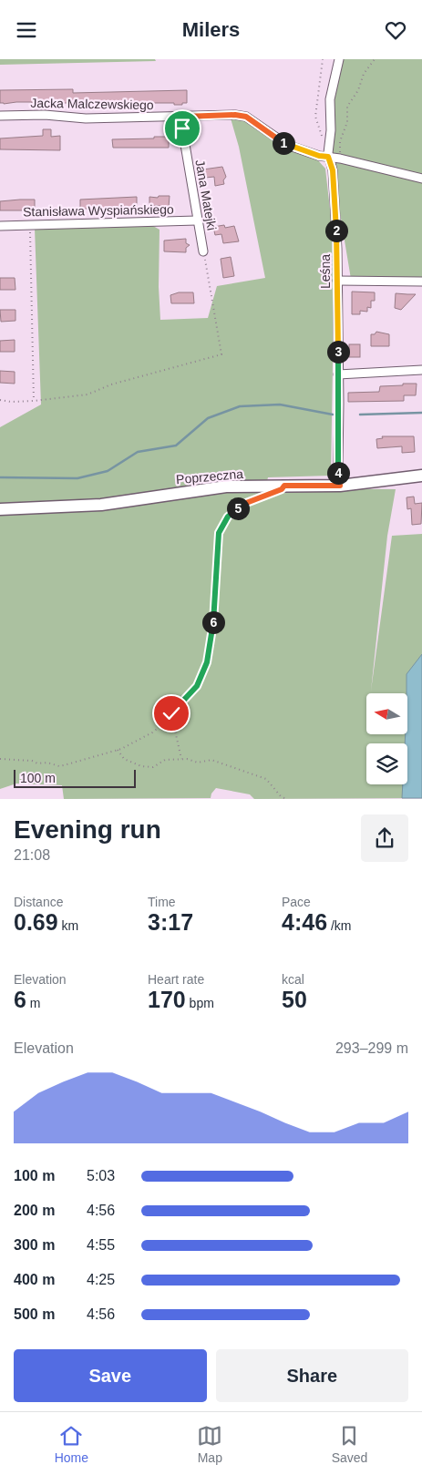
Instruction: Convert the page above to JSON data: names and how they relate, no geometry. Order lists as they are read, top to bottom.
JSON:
{
  "streets": {
    "street": [
      "Jacka Malczewskiego",
      "Jana Matejki",
      "Stanisława Wyspiańskiego",
      "Leśna",
      "Poprzeczna"
    ]
  },
  "crossings": [
    ["Jacka Malczewskiego", "Jana Matejki"],
    ["Jacka Malczewskiego", "Leśna"],
    ["Jana Matejki", "Stanisława Wyspiańskiego"],
    ["Leśna", "Poprzeczna"]
  ],
  "scale_bar": "100 m",
  "north": "left",
  "page": {
    "header": "Milers",
    "pins": [
      "1",
      "2",
      "3",
      "4",
      "5",
      "6"
    ],
    "scale": "100 m",
    "heading": ["Evening run", "21:08"],
    "stats": [
      ["Distance", "0.69 km"],
      ["Time", "3:17"],
      ["Pace", "4:46 /km"],
      ["Elevation", "6 m"],
      ["Heart rate", "170 bpm"],
      ["kcal", "50"]
    ],
    "chart": ["Elevation", "293–299 m"],
    "list": [
      {
        "name": "100 m",
        "note": "5:03"
      },
      {
        "name": "200 m",
        "note": "4:56"
      },
      {
        "name": "300 m",
        "note": "4:55"
      },
      {
        "name": "400 m",
        "note": "4:25"
      },
      {
        "name": "500 m",
        "note": "4:56"
      }
    ],
    "buttons": ["Save", "Share"],
    "tabs": ["Home", "Map", "Saved"]
  }
}
